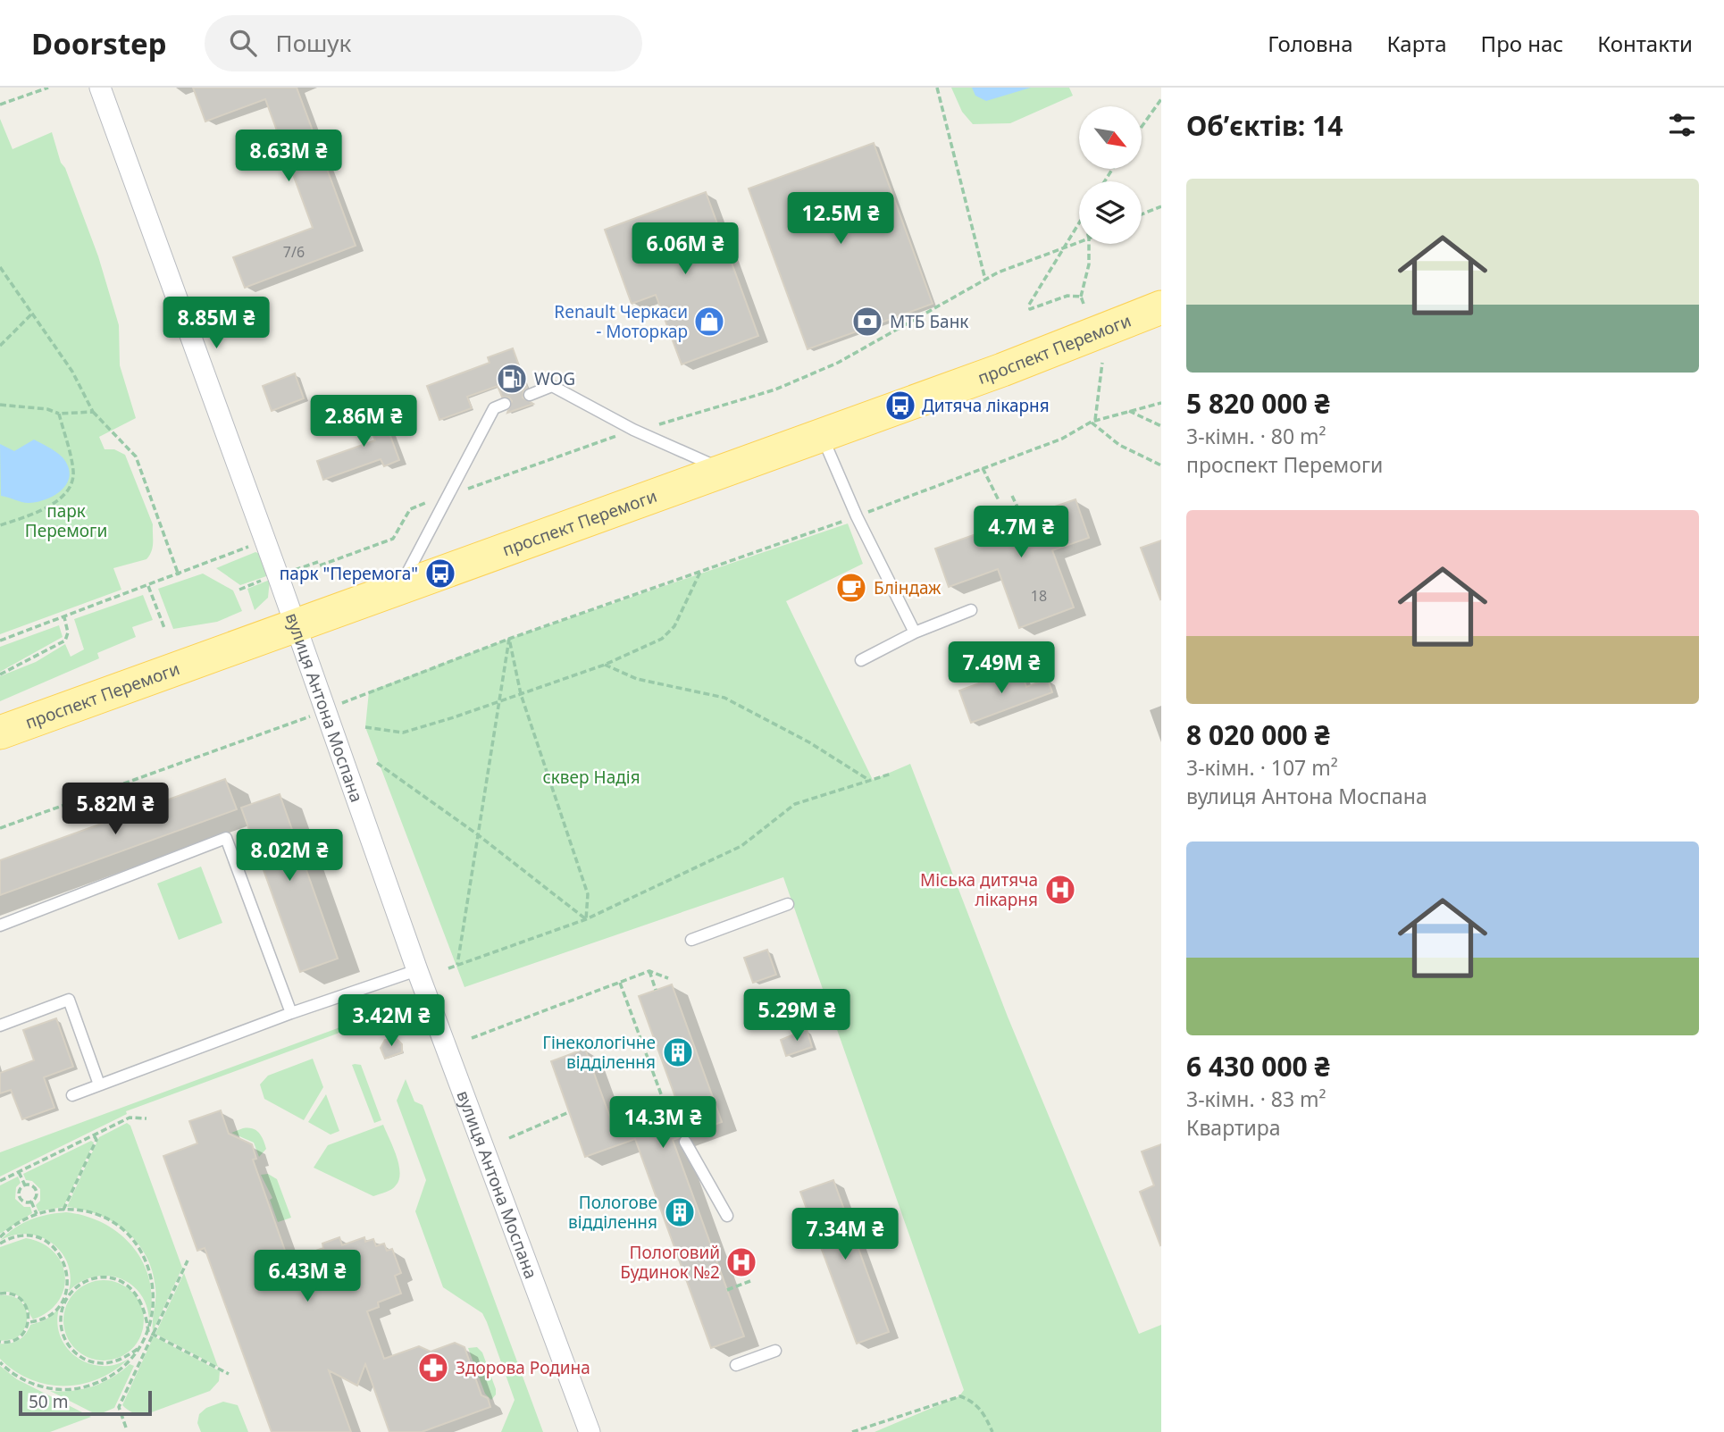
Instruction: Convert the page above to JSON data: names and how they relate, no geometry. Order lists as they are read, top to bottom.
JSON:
{
  "streets": {
    "main road": ["проспект Перемоги"],
    "street": ["вулиця Антона Моспана"]
  },
  "crossings": [
    ["проспект Перемоги", "вулиця Антона Моспана"]
  ],
  "parks": ["парк Перемоги", "сквер Надія"],
  "places": {
    "shop": ["Renault Черкаси - Моторкар"],
    "bank": ["МТБ Банк"],
    "fuel station": ["WOG"],
    "bus stop": ["Дитяча лікарня", "парк \"Перемога\""],
    "cafe": ["Бліндаж"],
    "hospital": ["Міська дитяча лікарня", "Пологовий Будинок №2"],
    "building": ["Гінекологічне відділення", "Пологове відділення"],
    "pharmacy": ["Здорова Родина"]
  },
  "house_numbers": ["7/6", "18"],
  "scale_bar": "50 m",
  "north": "bottom right",
  "page": {
    "header": "Doorstep",
    "search": "Пошук",
    "nav": [
      "Головна",
      "Карта",
      "Про нас",
      "Контакти"
    ],
    "heading": "Об’єктів: 14",
    "price": [
      "8.63M ₴",
      "12.5M ₴",
      "6.06M ₴",
      "8.85M ₴",
      "2.86M ₴",
      "4.7M ₴",
      "7.49M ₴",
      "5.82M ₴",
      "8.02M ₴",
      "5.29M ₴",
      "3.42M ₴",
      "14.3M ₴",
      "7.34M ₴",
      "6.43M ₴"
    ],
    "list": [
      {
        "name": "5 820 000 ₴",
        "note": "3-кімн. · 80 m² · проспект Перемоги"
      },
      {
        "name": "8 020 000 ₴",
        "note": "3-кімн. · 107 m² · вулиця Антона Моспана"
      },
      {
        "name": "6 430 000 ₴",
        "note": "3-кімн. · 83 m² · Квартира"
      }
    ],
    "scale": "50 m"
  }
}
